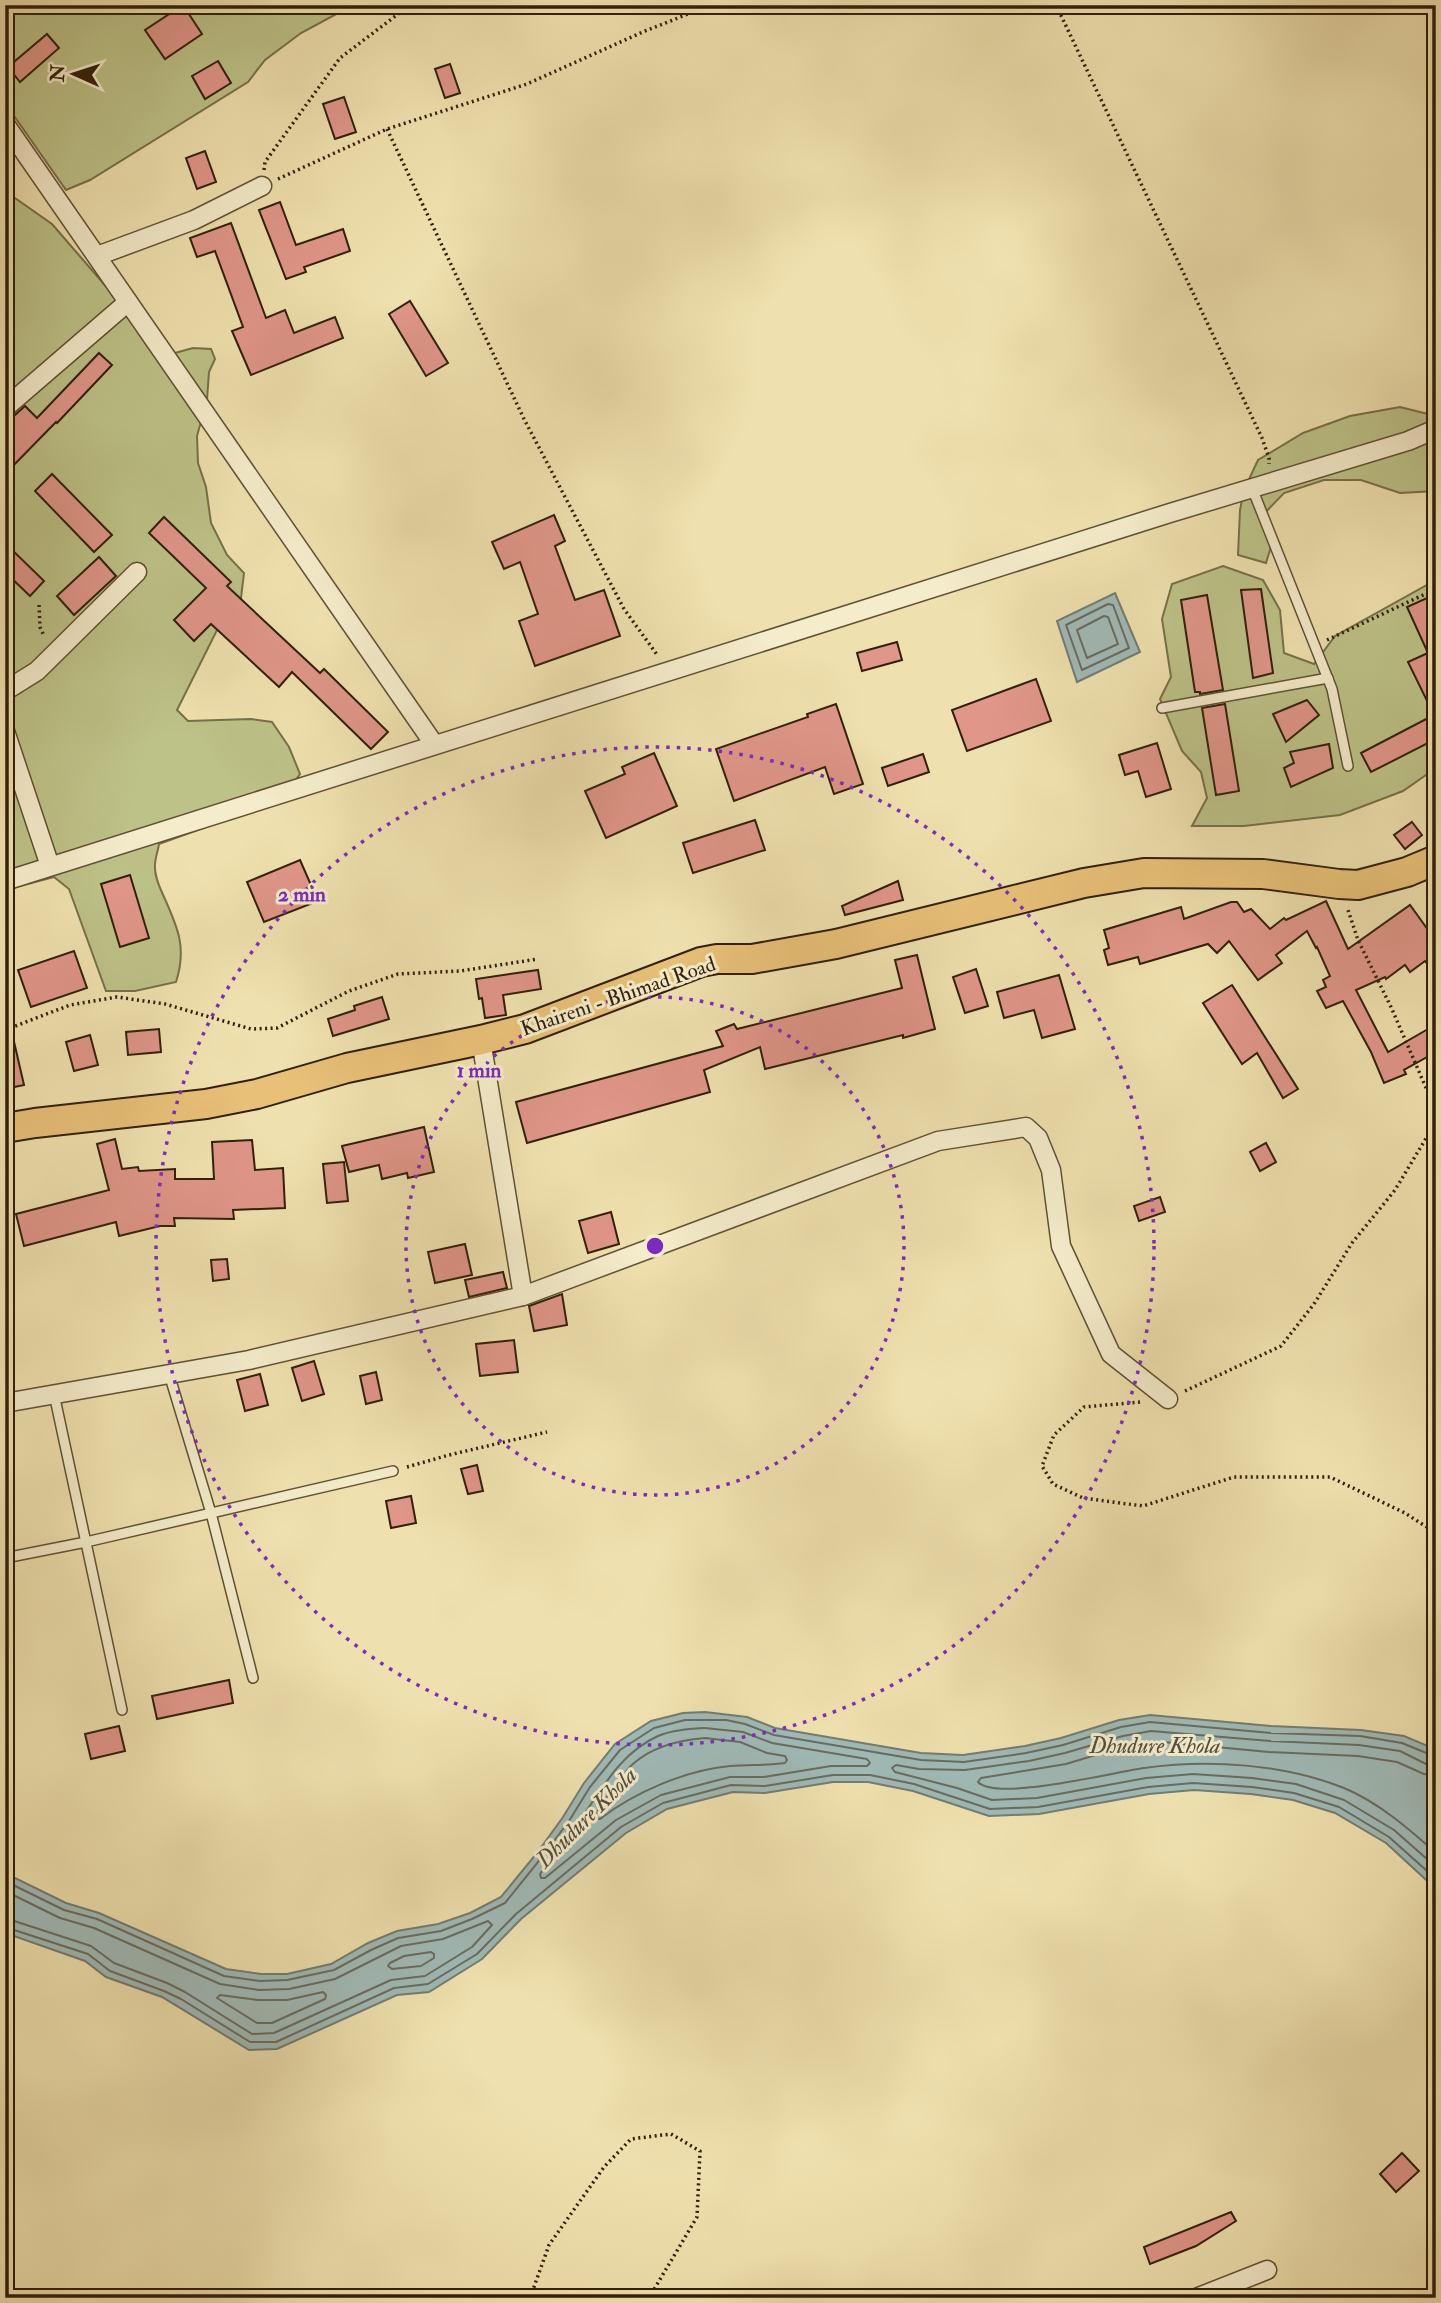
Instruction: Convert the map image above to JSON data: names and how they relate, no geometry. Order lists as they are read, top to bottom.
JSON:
{
  "streets": {
    "main road": ["Khaireni - Bhimad Road"]
  },
  "water": ["Dhudure Khola"],
  "north": "left",
  "rings": ["2 min", "1 min"]
}
